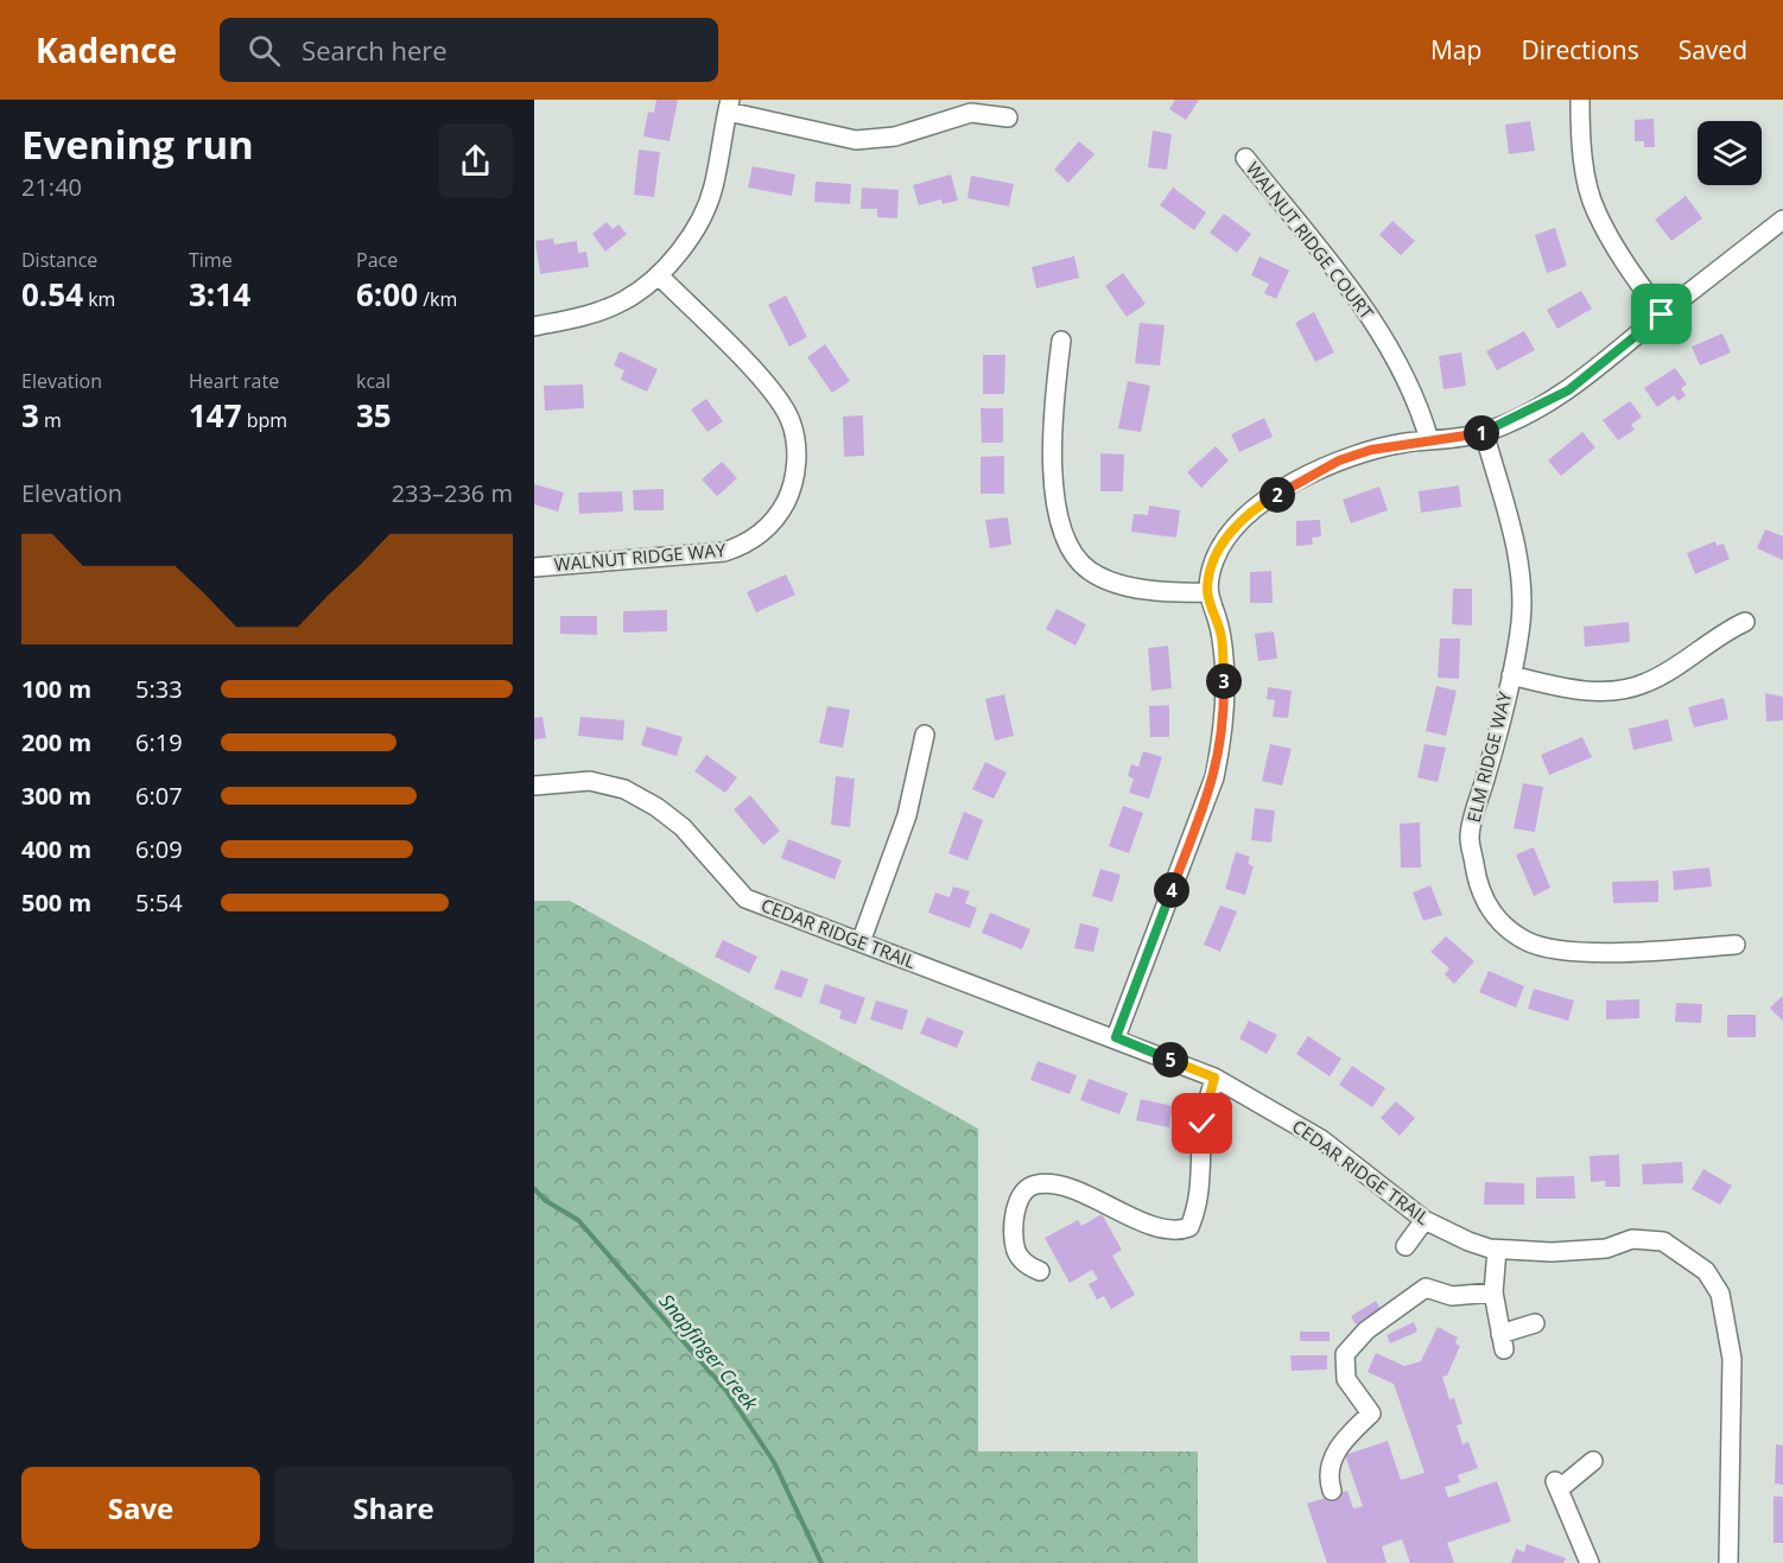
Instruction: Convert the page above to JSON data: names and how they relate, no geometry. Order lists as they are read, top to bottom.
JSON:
{
  "streets": {
    "street": [
      "WALNUT RIDGE COURT",
      "WALNUT RIDGE WAY",
      "ELM RIDGE WAY",
      "CEDAR RIDGE TRAIL"
    ]
  },
  "water": ["Snapfinger Creek"],
  "page": {
    "header": "Kadence",
    "search": "Search here",
    "nav": ["Map", "Directions", "Saved"],
    "heading": ["Evening run", "21:40"],
    "stats": [
      ["Distance", "0.54 km"],
      ["Time", "3:14"],
      ["Pace", "6:00 /km"],
      ["Elevation", "3 m"],
      ["Heart rate", "147 bpm"],
      ["kcal", "35"]
    ],
    "pins": [
      "1",
      "2",
      "3",
      "4",
      "5"
    ],
    "chart": ["Elevation", "233–236 m"],
    "list": [
      {
        "name": "100 m",
        "note": "5:33"
      },
      {
        "name": "200 m",
        "note": "6:19"
      },
      {
        "name": "300 m",
        "note": "6:07"
      },
      {
        "name": "400 m",
        "note": "6:09"
      },
      {
        "name": "500 m",
        "note": "5:54"
      }
    ],
    "buttons": ["Save", "Share"]
  }
}
